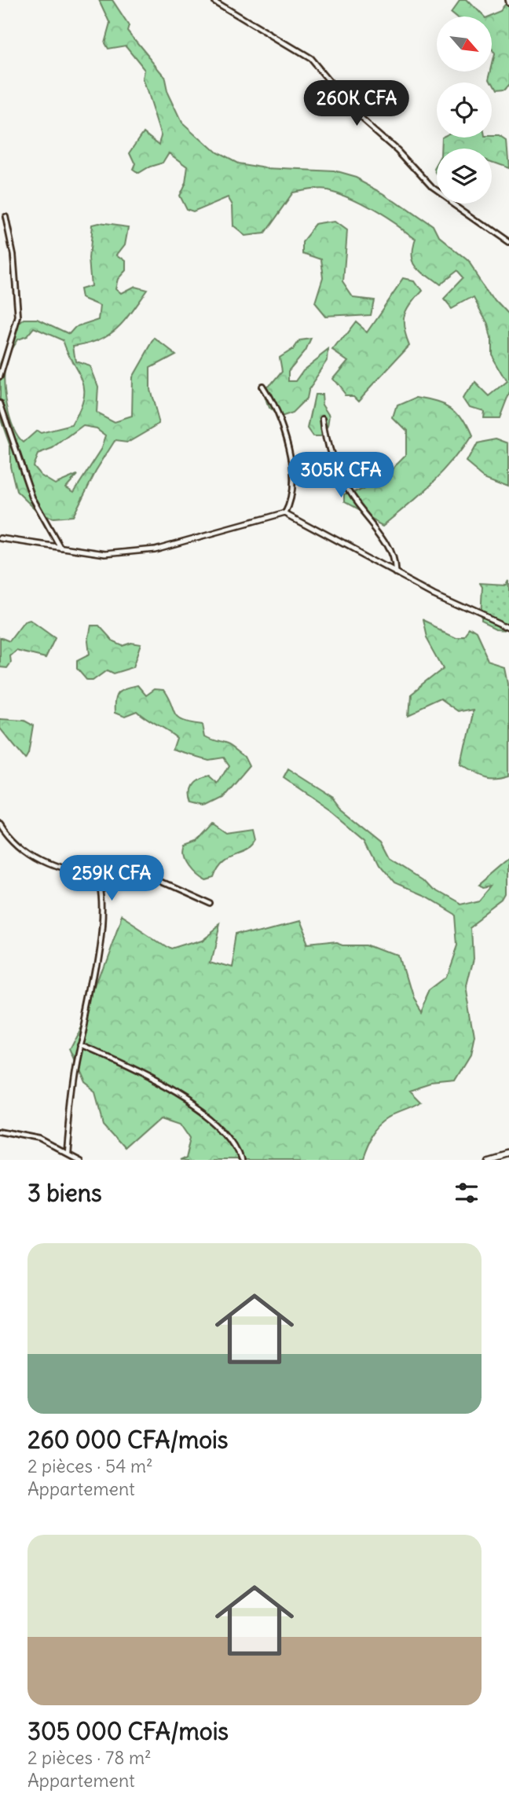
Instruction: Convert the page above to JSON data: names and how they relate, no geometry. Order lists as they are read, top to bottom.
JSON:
{
  "north": "bottom right",
  "page": {
    "price": ["260K CFA", "305K CFA", "259K CFA"],
    "heading": "3 biens",
    "list": [
      {
        "name": "260 000 CFA/mois",
        "note": "2 pièces · 54 m² · Appartement"
      },
      {
        "name": "305 000 CFA/mois",
        "note": "2 pièces · 78 m² · Appartement"
      }
    ]
  }
}
